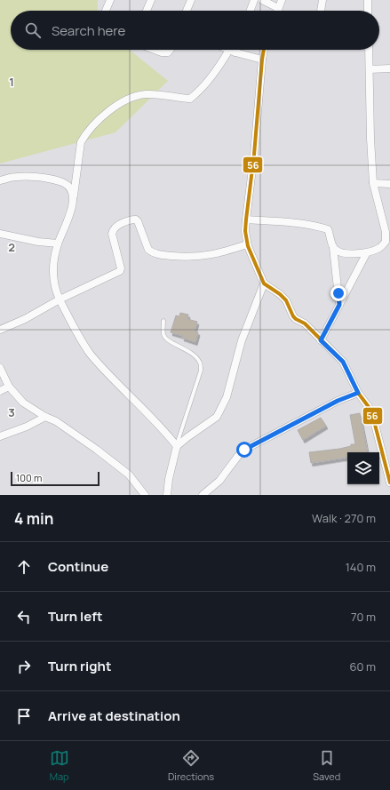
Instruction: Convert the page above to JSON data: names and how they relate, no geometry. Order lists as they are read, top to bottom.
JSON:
{
  "lines": ["transit line 56"],
  "scale_bar": "100 m",
  "page": {
    "search": "Search here",
    "scale": "100 m",
    "heading": ["4 min", "Walk · 270 m"],
    "list": [
      ["Continue", "140 m"],
      ["Turn left", "70 m"],
      ["Turn right", "60 m"],
      "Arrive at destination"
    ],
    "nav": ["Map", "Directions", "Saved"]
  },
  "grid": {
    "rows": ["1", "2", "3"]
  }
}
